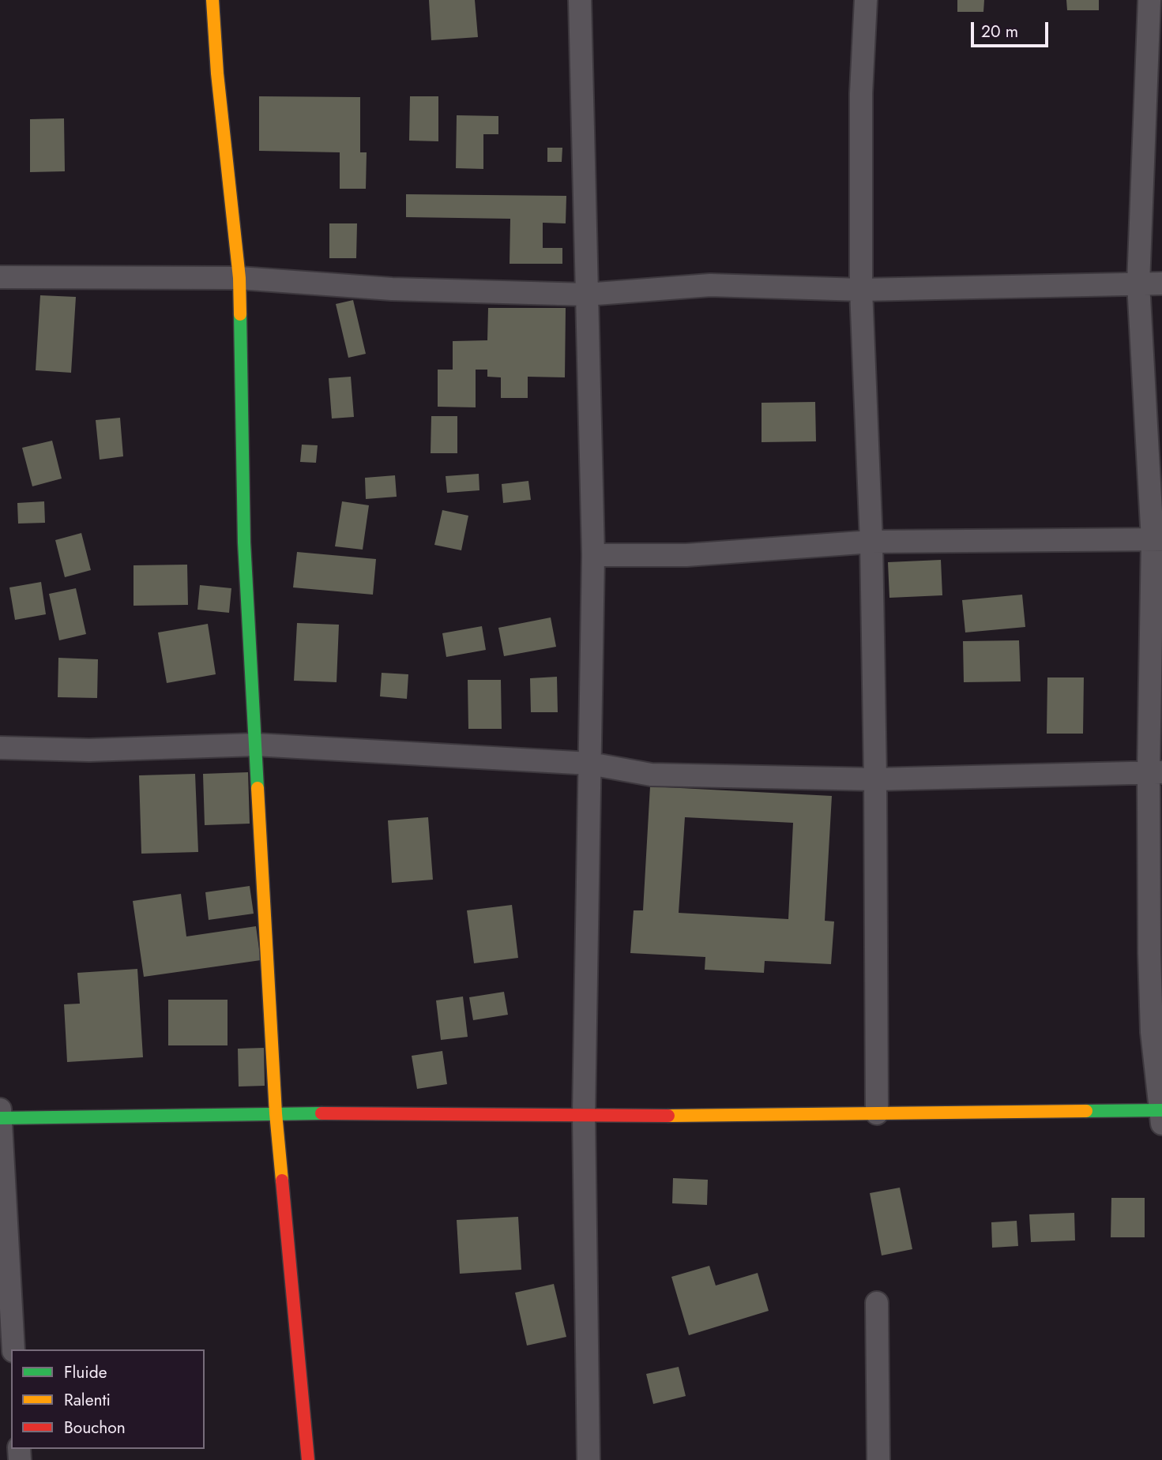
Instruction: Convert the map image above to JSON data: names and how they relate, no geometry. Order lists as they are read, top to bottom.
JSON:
{
  "legend": ["Fluide", "Ralenti", "Bouchon"],
  "scale_bar": "20 m"
}
